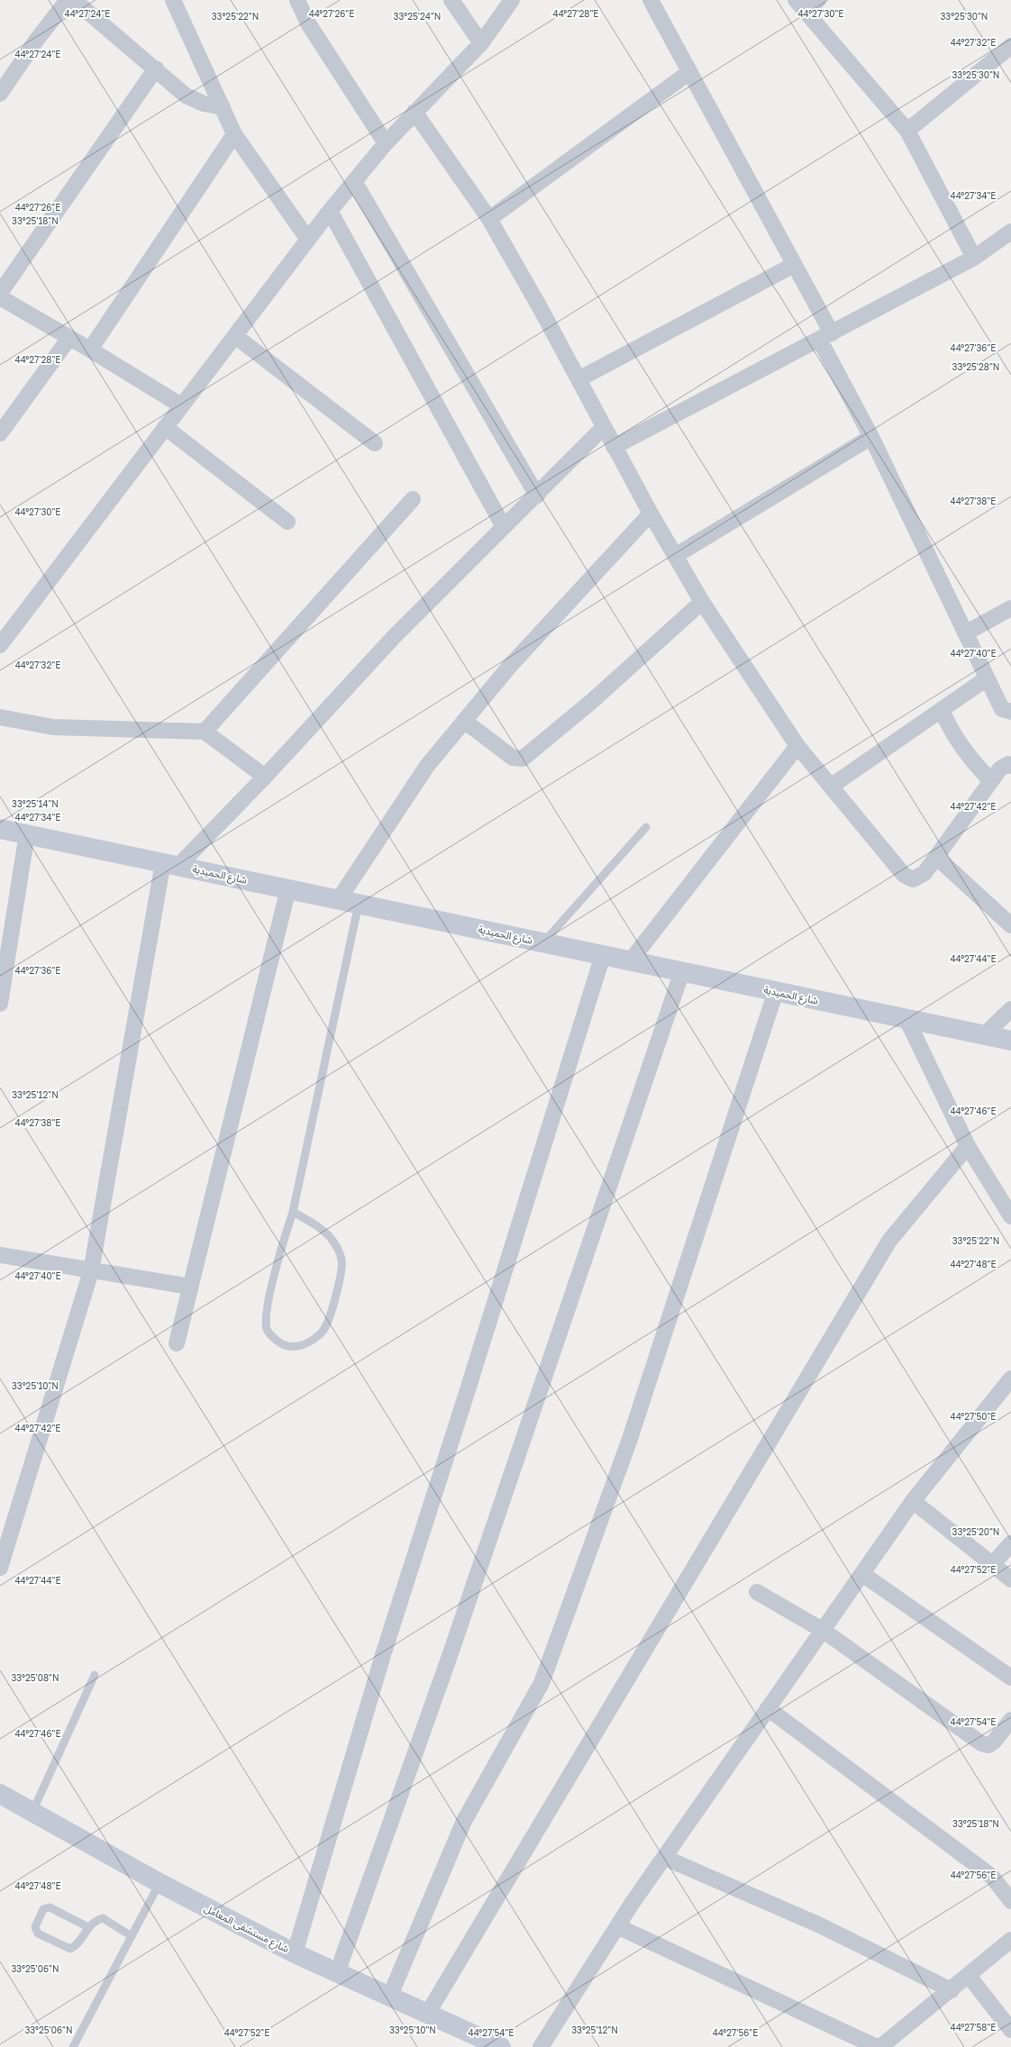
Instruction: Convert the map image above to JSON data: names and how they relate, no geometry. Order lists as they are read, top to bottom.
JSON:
{
  "streets": {
    "street": ["شارع الحميدية", "شارع مستشفى المعامل"]
  },
  "coordinates": [
    "44°27'26\"E",
    "44°27'28\"E",
    "44°27'30\"E",
    "44°27'24\"E",
    "33°25'24\"N",
    "33°25'22\"N",
    "33°25'30\"N",
    "44°27'32\"E",
    "44°27'34\"E",
    "33°25'18\"N",
    "44°27'36\"E",
    "33°25'28\"N",
    "44°27'38\"E",
    "44°27'40\"E",
    "33°25'14\"N",
    "44°27'42\"E",
    "44°27'44\"E",
    "33°25'12\"N",
    "44°27'46\"E",
    "44°27'48\"E",
    "33°25'10\"N",
    "44°27'50\"E",
    "33°25'20\"N",
    "44°27'52\"E",
    "33°25'08\"N",
    "44°27'54\"E",
    "44°27'56\"E",
    "33°25'06\"N",
    "44°27'58\"E"
  ]
}
